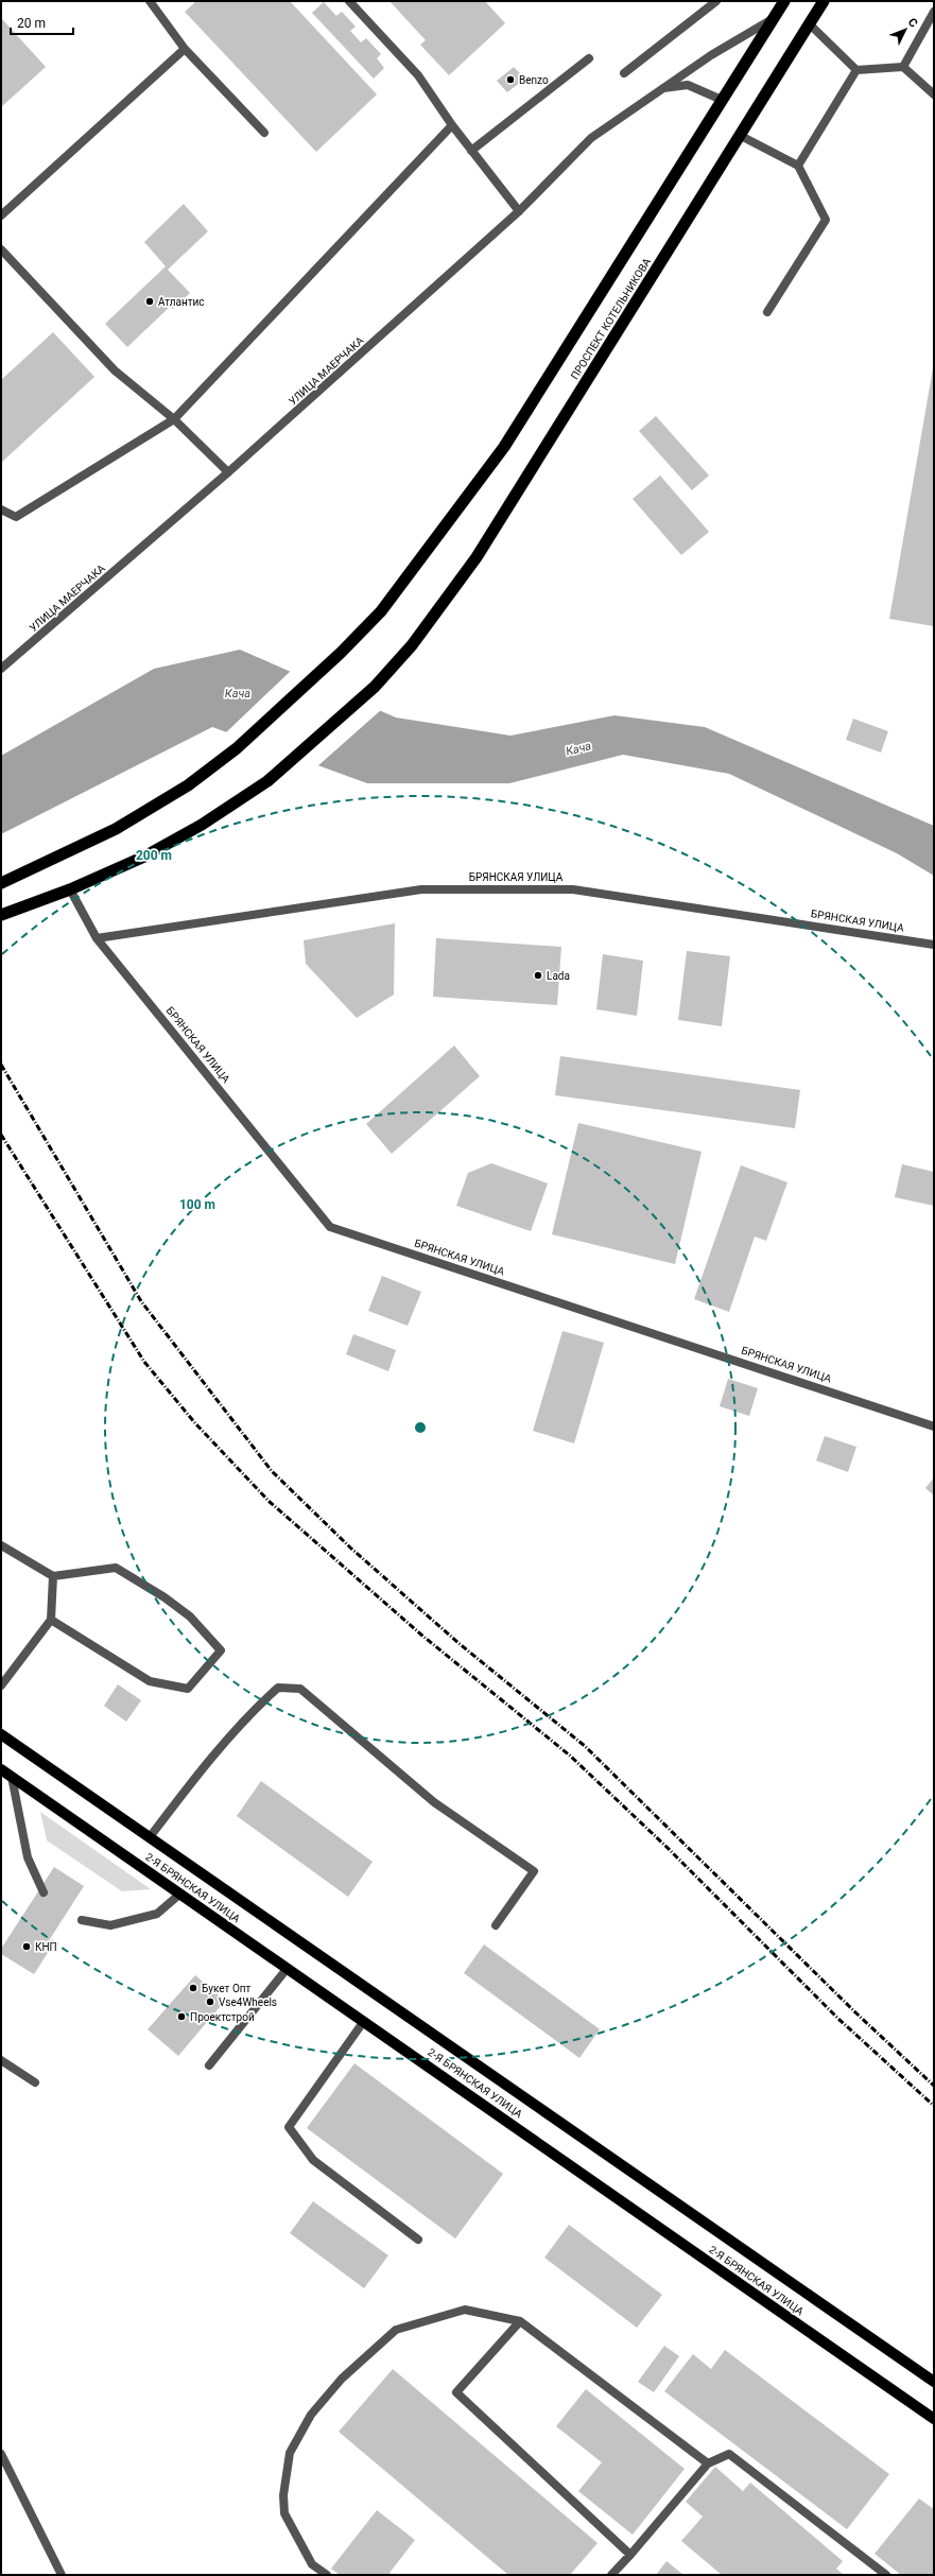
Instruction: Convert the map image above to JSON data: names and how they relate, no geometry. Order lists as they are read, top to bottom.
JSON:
{
  "streets": {
    "highway": ["ПРОСПЕКТ КОТЕЛЬНИКОВА"],
    "main road": ["2-Я БРЯНСКАЯ УЛИЦА"],
    "street": ["УЛИЦА МАЕРЧАКА", "БРЯНСКАЯ УЛИЦА"]
  },
  "crossings": [
    ["ПРОСПЕКТ КОТЕЛЬНИКОВА", "УЛИЦА МАЕРЧАКА"],
    ["ПРОСПЕКТ КОТЕЛЬНИКОВА", "БРЯНСКАЯ УЛИЦА"]
  ],
  "water": ["Кача"],
  "places": [
    "Benzo",
    "Атлантис",
    "Lada",
    "КНП",
    "Букет Опт",
    "Vse4Wheels",
    "Проектстрой"
  ],
  "scale_bar": "20 m",
  "north": "top right",
  "rings": ["200 m", "100 m"]
}
